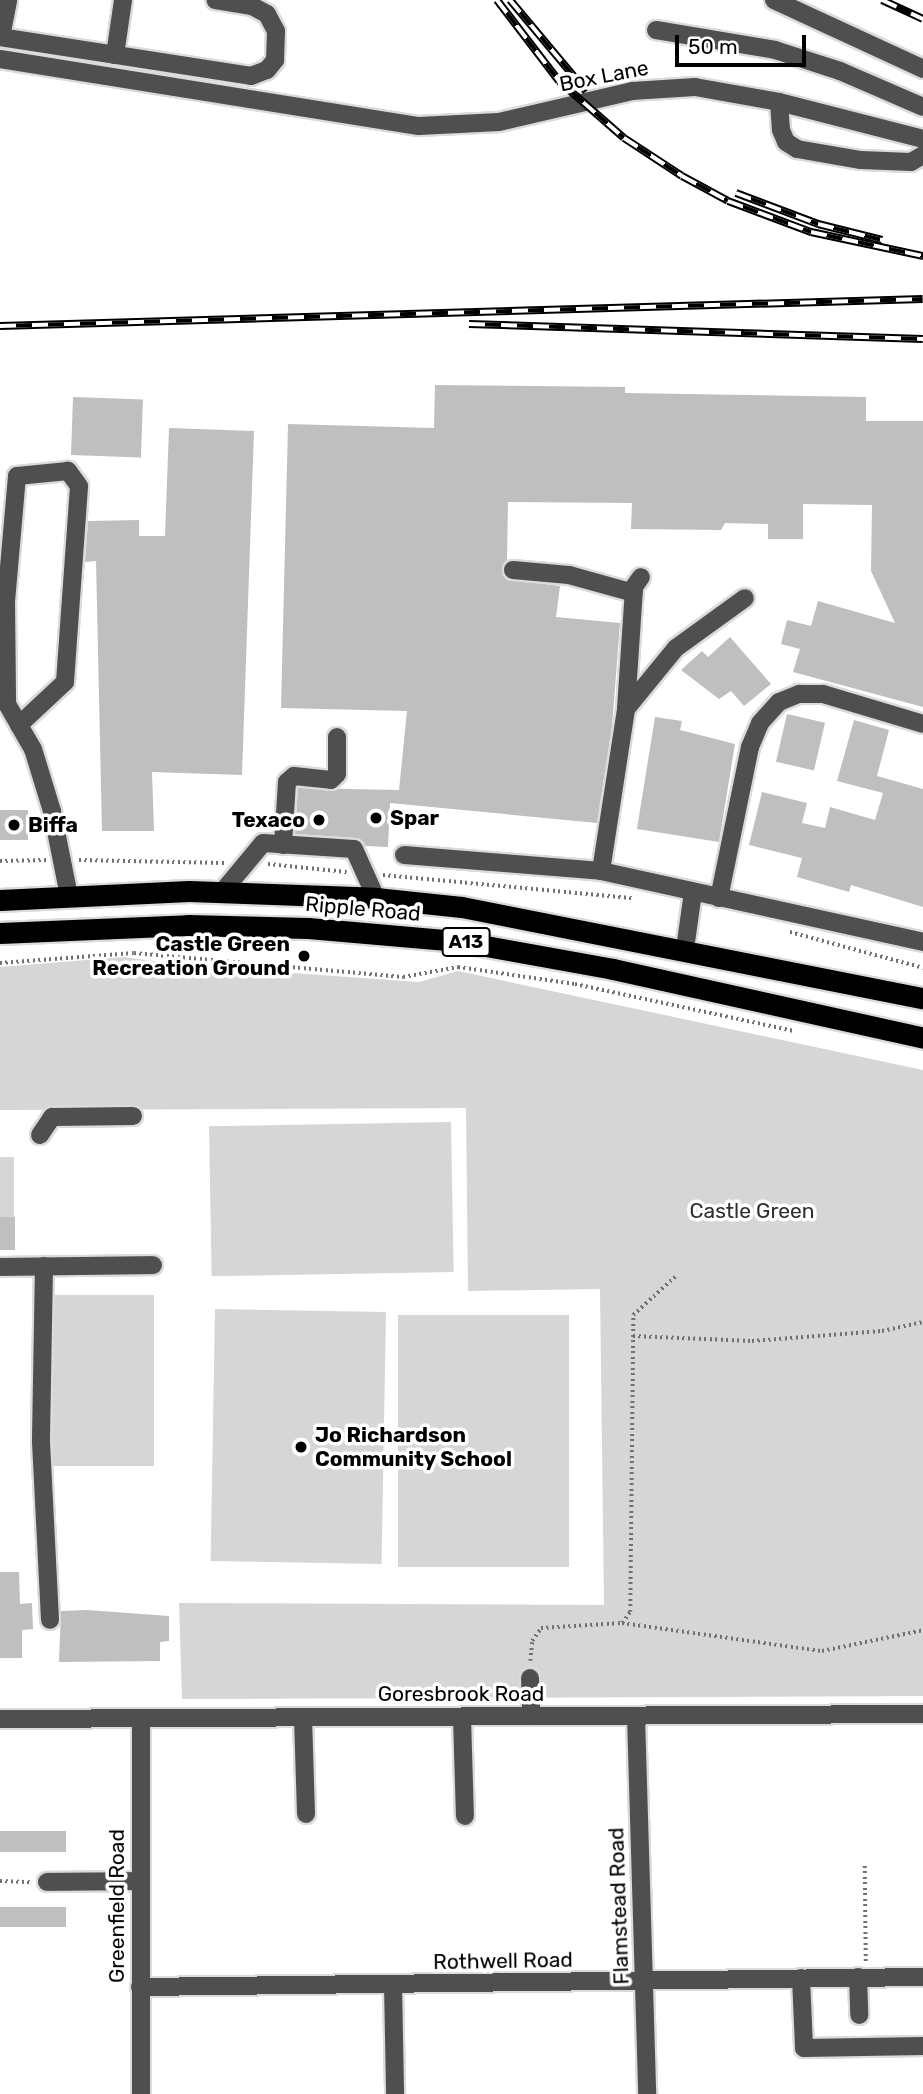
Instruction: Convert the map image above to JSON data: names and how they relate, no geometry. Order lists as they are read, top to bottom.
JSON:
{
  "streets": {
    "highway": ["Ripple Road", "A13"],
    "street": [
      "Box Lane",
      "Goresbrook Road",
      "Greenfield Road",
      "Flamstead Road",
      "Rothwell Road"
    ]
  },
  "crossings": [
    ["Goresbrook Road", "Greenfield Road"],
    ["Goresbrook Road", "Flamstead Road"],
    ["Greenfield Road", "Rothwell Road"],
    ["Flamstead Road", "Rothwell Road"]
  ],
  "parks": ["Castle Green"],
  "places": [
    "Spar",
    "Texaco",
    "Biffa",
    "Castle Green Recreation Ground",
    "Jo Richardson Community School"
  ],
  "scale_bar": "50 m"
}
